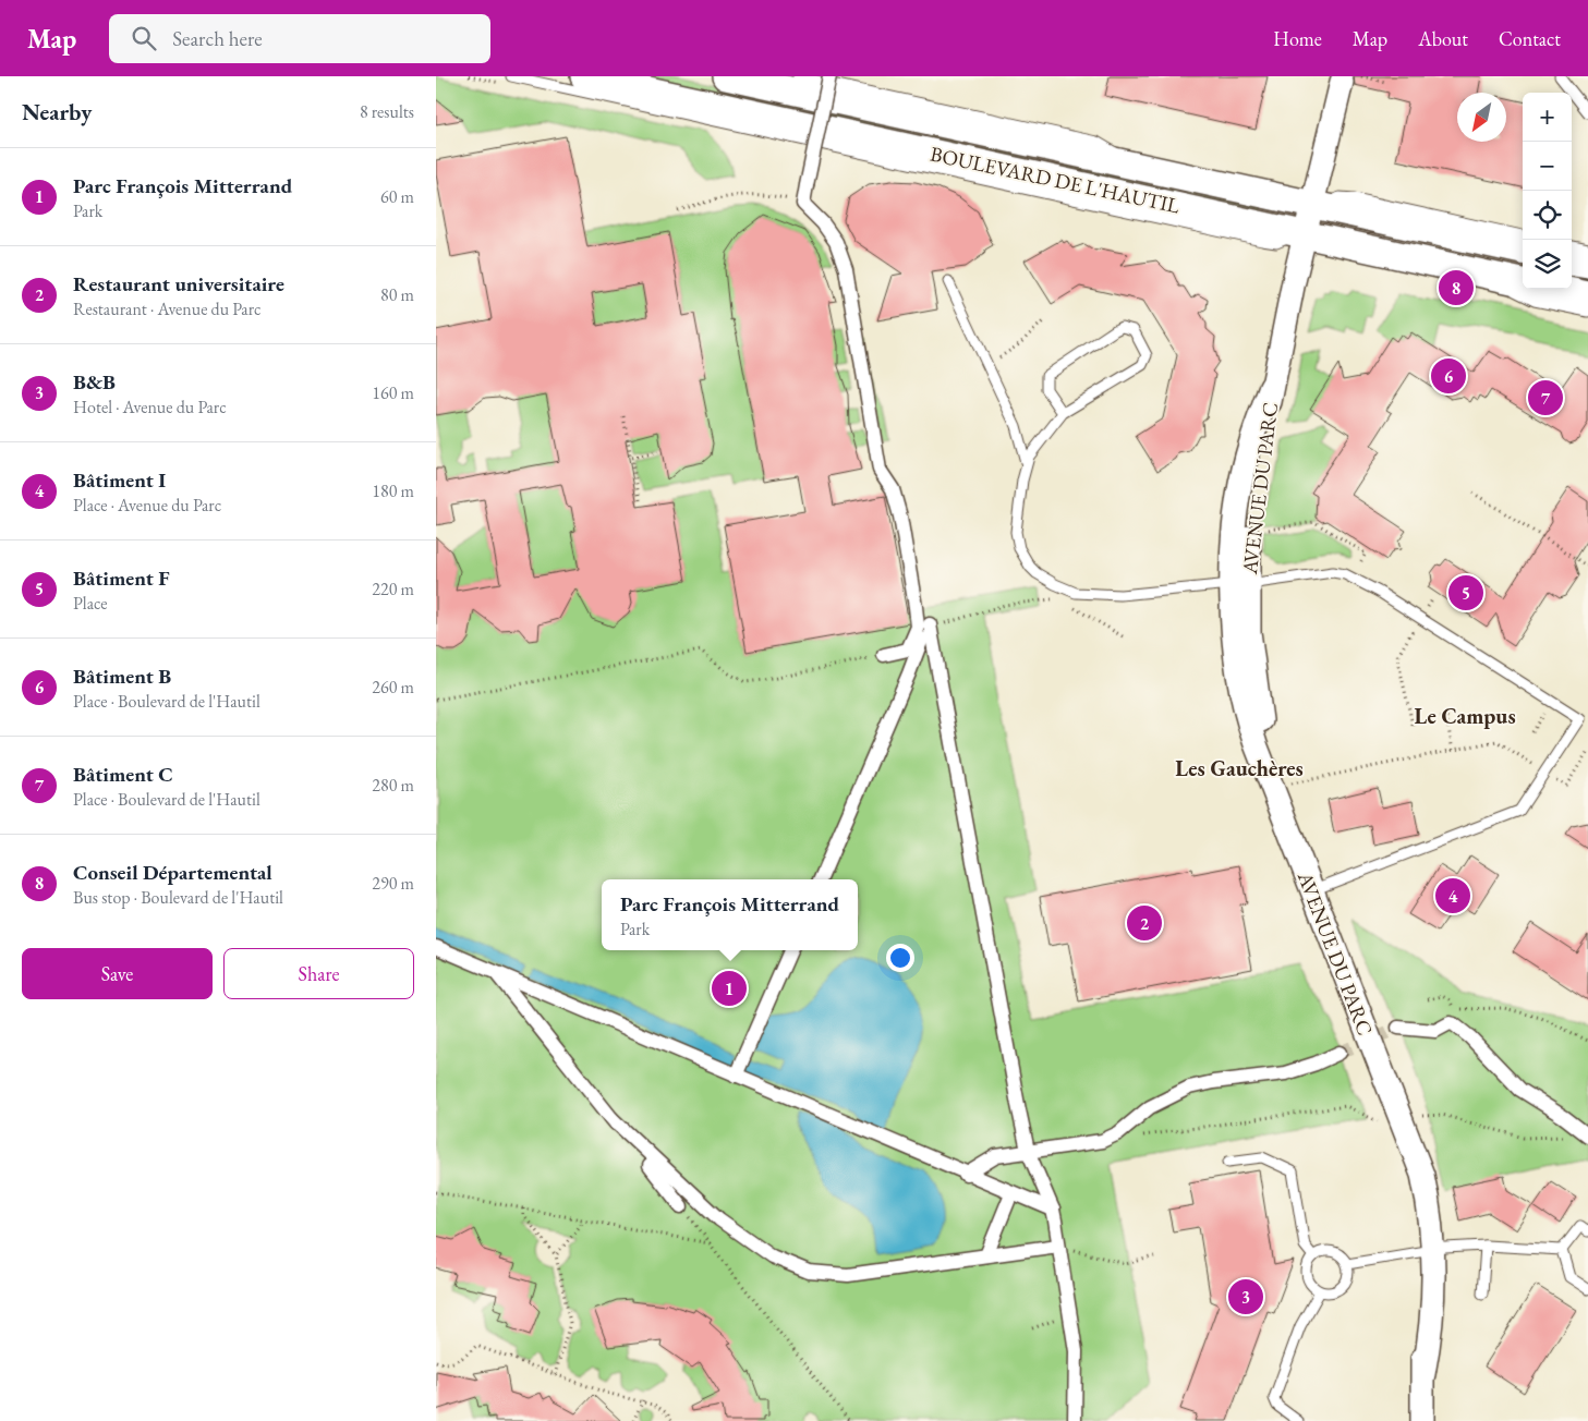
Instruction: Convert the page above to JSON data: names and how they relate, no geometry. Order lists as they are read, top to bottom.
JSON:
{
  "streets": {
    "main road": ["BOULEVARD DE L'HAUTIL"],
    "street": ["AVENUE DU PARC"]
  },
  "crossings": [
    ["BOULEVARD DE L'HAUTIL", "AVENUE DU PARC"]
  ],
  "districts": ["Le Campus", "Les Gauchères"],
  "north": "bottom left",
  "page": {
    "header": "Map",
    "search": "Search here",
    "nav": [
      "Home",
      "Map",
      "About",
      "Contact"
    ],
    "heading": ["Nearby", "8 results"],
    "map_buttons": ["+", "−"],
    "list": [
      {
        "mark": "1",
        "name": "Parc François Mitterrand",
        "note": "Park",
        "value": "60 m"
      },
      {
        "mark": "2",
        "name": "Restaurant universitaire",
        "note": "Restaurant · Avenue du Parc",
        "value": "80 m"
      },
      {
        "mark": "3",
        "name": "B&B",
        "note": "Hotel · Avenue du Parc",
        "value": "160 m"
      },
      {
        "mark": "4",
        "name": "Bâtiment I",
        "note": "Place · Avenue du Parc",
        "value": "180 m"
      },
      {
        "mark": "5",
        "name": "Bâtiment F",
        "note": "Place",
        "value": "220 m"
      },
      {
        "mark": "6",
        "name": "Bâtiment B",
        "note": "Place · Boulevard de l'Hautil",
        "value": "260 m"
      },
      {
        "mark": "7",
        "name": "Bâtiment C",
        "note": "Place · Boulevard de l'Hautil",
        "value": "280 m"
      },
      {
        "mark": "8",
        "name": "Conseil Départemental",
        "note": "Bus stop · Boulevard de l'Hautil",
        "value": "290 m"
      }
    ],
    "pins": [
      "8",
      "6",
      "7",
      "5",
      "4",
      "2",
      "1",
      "3"
    ],
    "popup": ["Parc François Mitterrand", "Park"],
    "buttons": ["Save", "Share"]
  }
}
